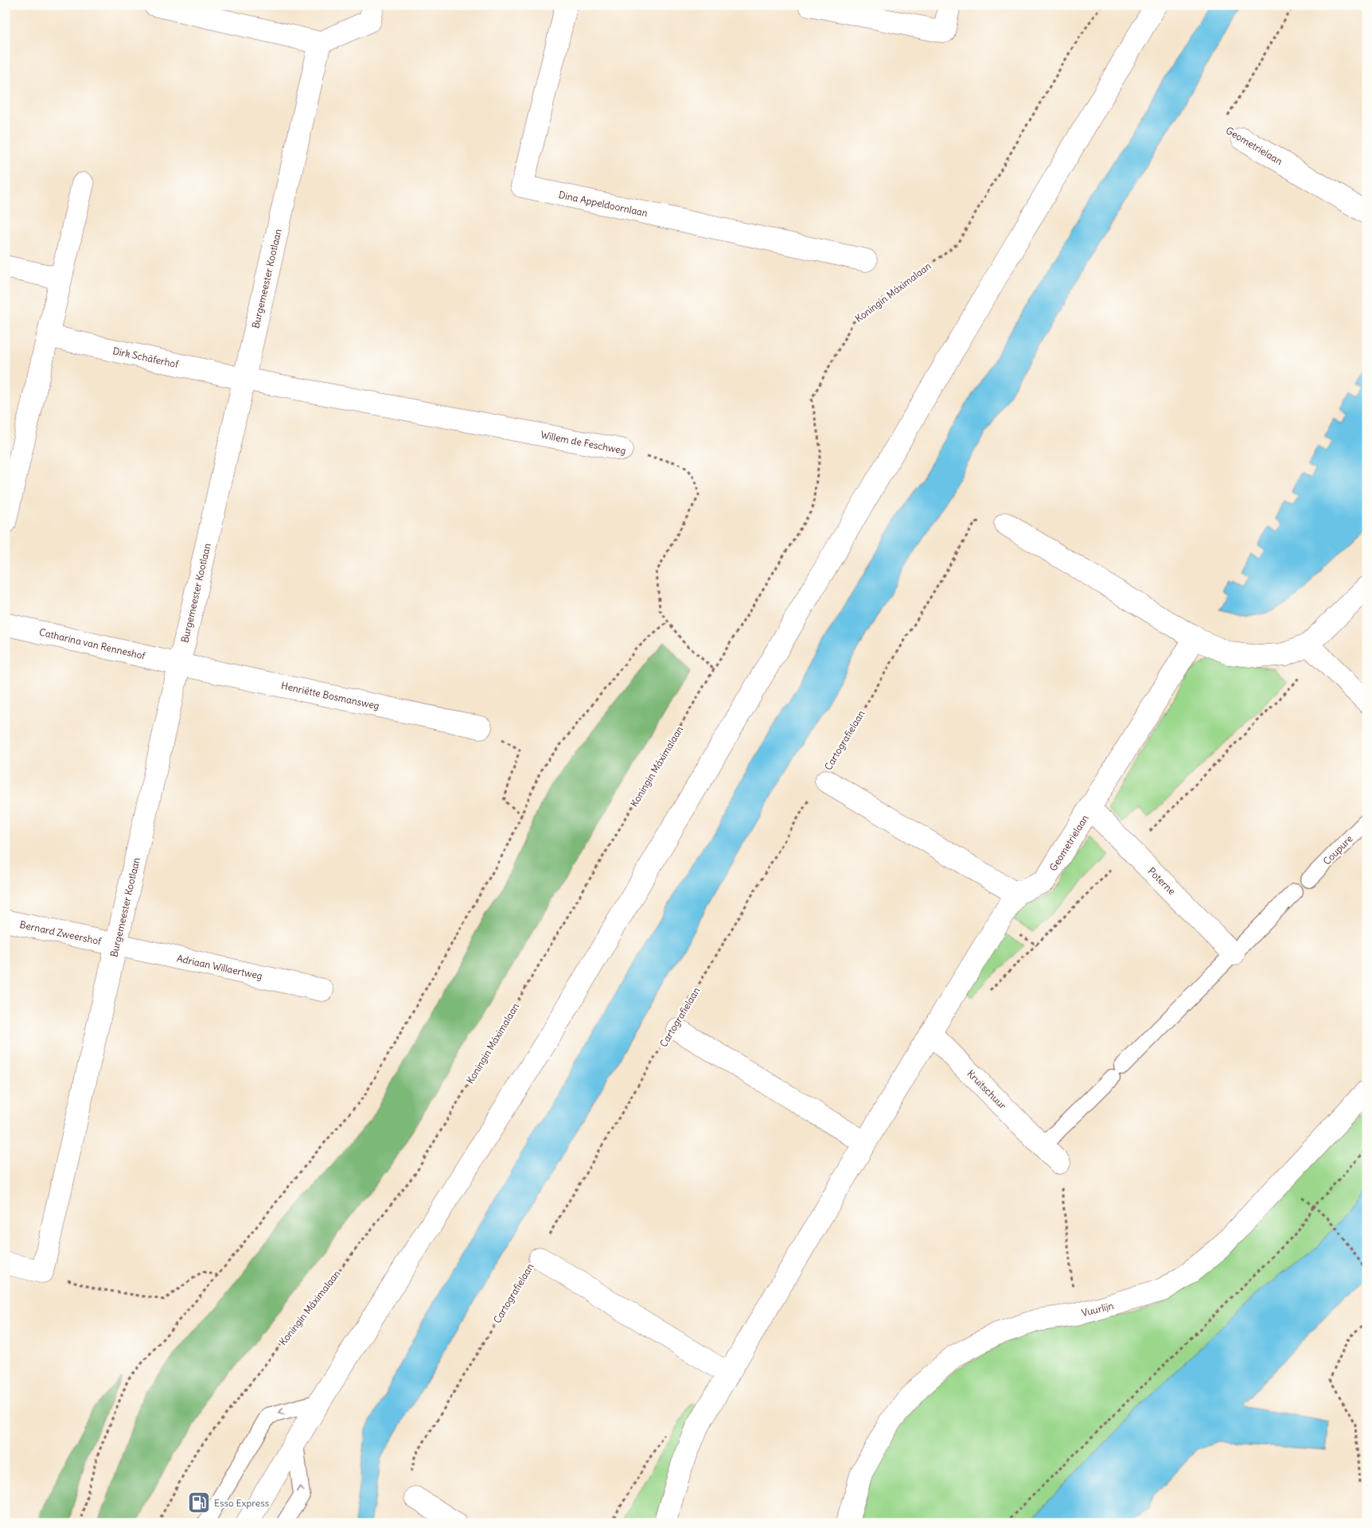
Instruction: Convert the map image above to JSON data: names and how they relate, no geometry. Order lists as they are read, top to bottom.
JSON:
{
  "streets": {
    "street": [
      "Geometrielaan",
      "Dina Appeldoornlaan",
      "Burgemeester Kootlaan",
      "Dirk Schäferhof",
      "Willem de Feschweg",
      "Catharina van Renneshof",
      "Henriëtte Bosmansweg",
      "Cartografielaan",
      "Poterne",
      "Bernard Zweershof",
      "Adriaan Willaertweg",
      "Kruitschuur",
      "Vuurlijn"
    ],
    "lane": ["Coupure"],
    "path": ["Koningin Máximalaan"]
  },
  "crossings": [
    ["Geometrielaan", "Cartografielaan"],
    ["Geometrielaan", "Poterne"],
    ["Burgemeester Kootlaan", "Dirk Schäferhof"],
    ["Burgemeester Kootlaan", "Willem de Feschweg"],
    ["Burgemeester Kootlaan", "Catharina van Renneshof"],
    ["Burgemeester Kootlaan", "Henriëtte Bosmansweg"],
    ["Burgemeester Kootlaan", "Bernard Zweershof"],
    ["Burgemeester Kootlaan", "Adriaan Willaertweg"],
    ["Koningin Máximalaan", "Willem de Feschweg"],
    ["Dirk Schäferhof", "Willem de Feschweg"],
    ["Catharina van Renneshof", "Henriëtte Bosmansweg"],
    ["Bernard Zweershof", "Adriaan Willaertweg"]
  ],
  "places": {
    "fuel station": ["Esso Express"]
  }
}
